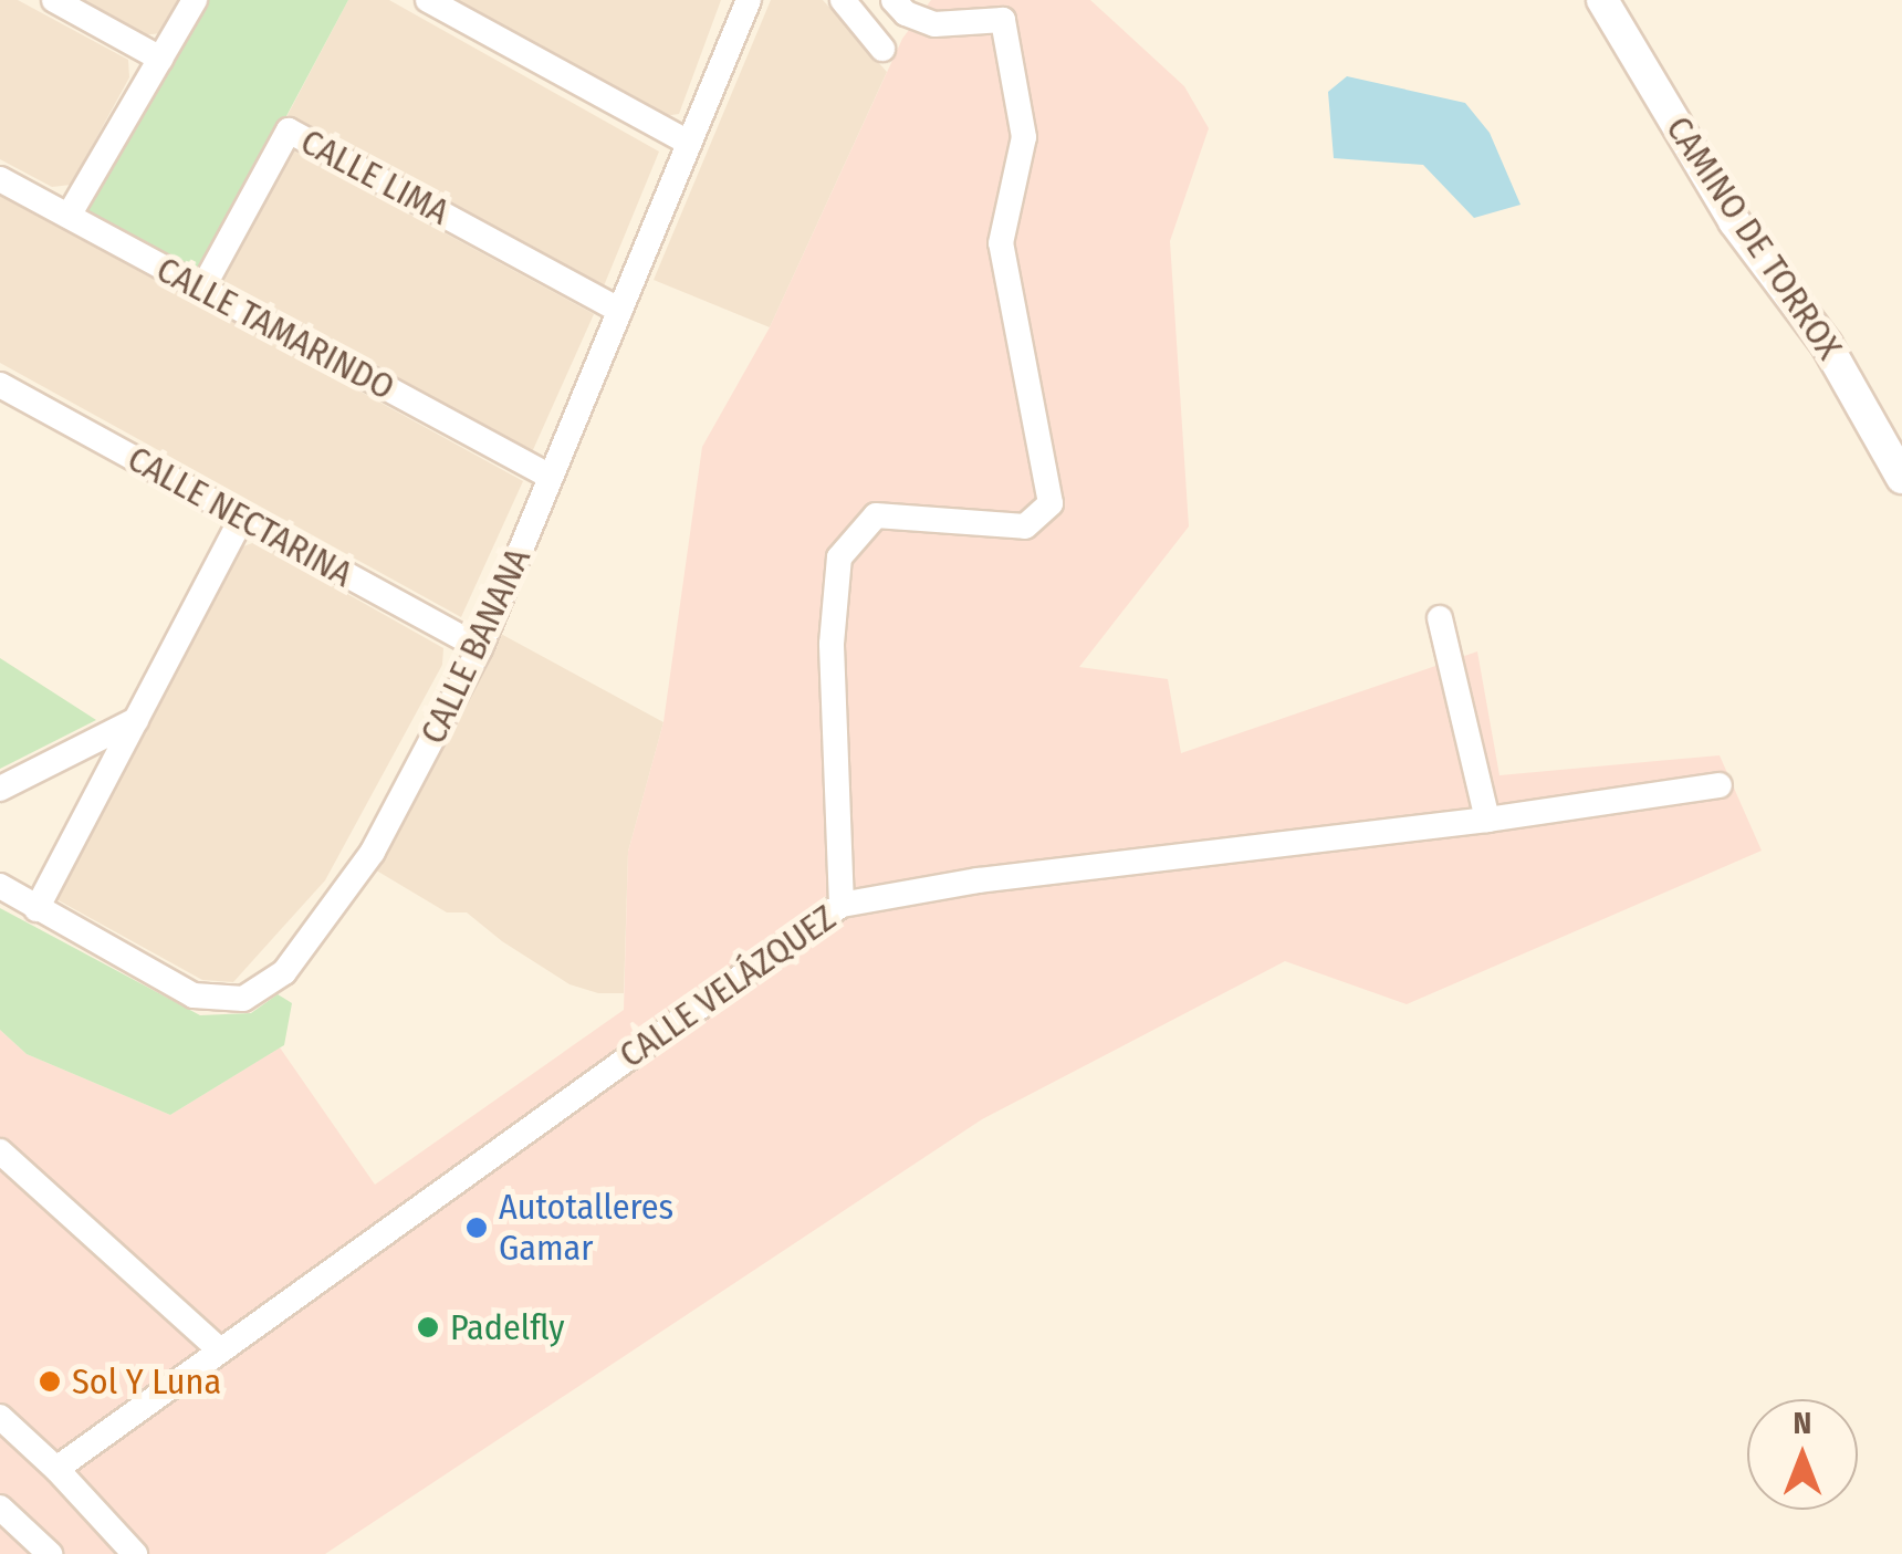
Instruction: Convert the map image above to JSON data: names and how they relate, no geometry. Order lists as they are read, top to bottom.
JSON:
{
  "streets": {
    "street": [
      "CALLE LIMA",
      "CAMINO DE TORROX",
      "CALLE TAMARINDO",
      "CALLE NECTARINA",
      "CALLE BANANA",
      "CALLE VELÁZQUEZ"
    ]
  },
  "crossings": [
    ["CALLE LIMA", "CALLE TAMARINDO"],
    ["CALLE LIMA", "CALLE BANANA"],
    ["CALLE TAMARINDO", "CALLE BANANA"],
    ["CALLE NECTARINA", "CALLE BANANA"]
  ],
  "places": ["Autotalleres Gamar", "Padelfly", "Sol Y Luna"],
  "north": "top"
}
